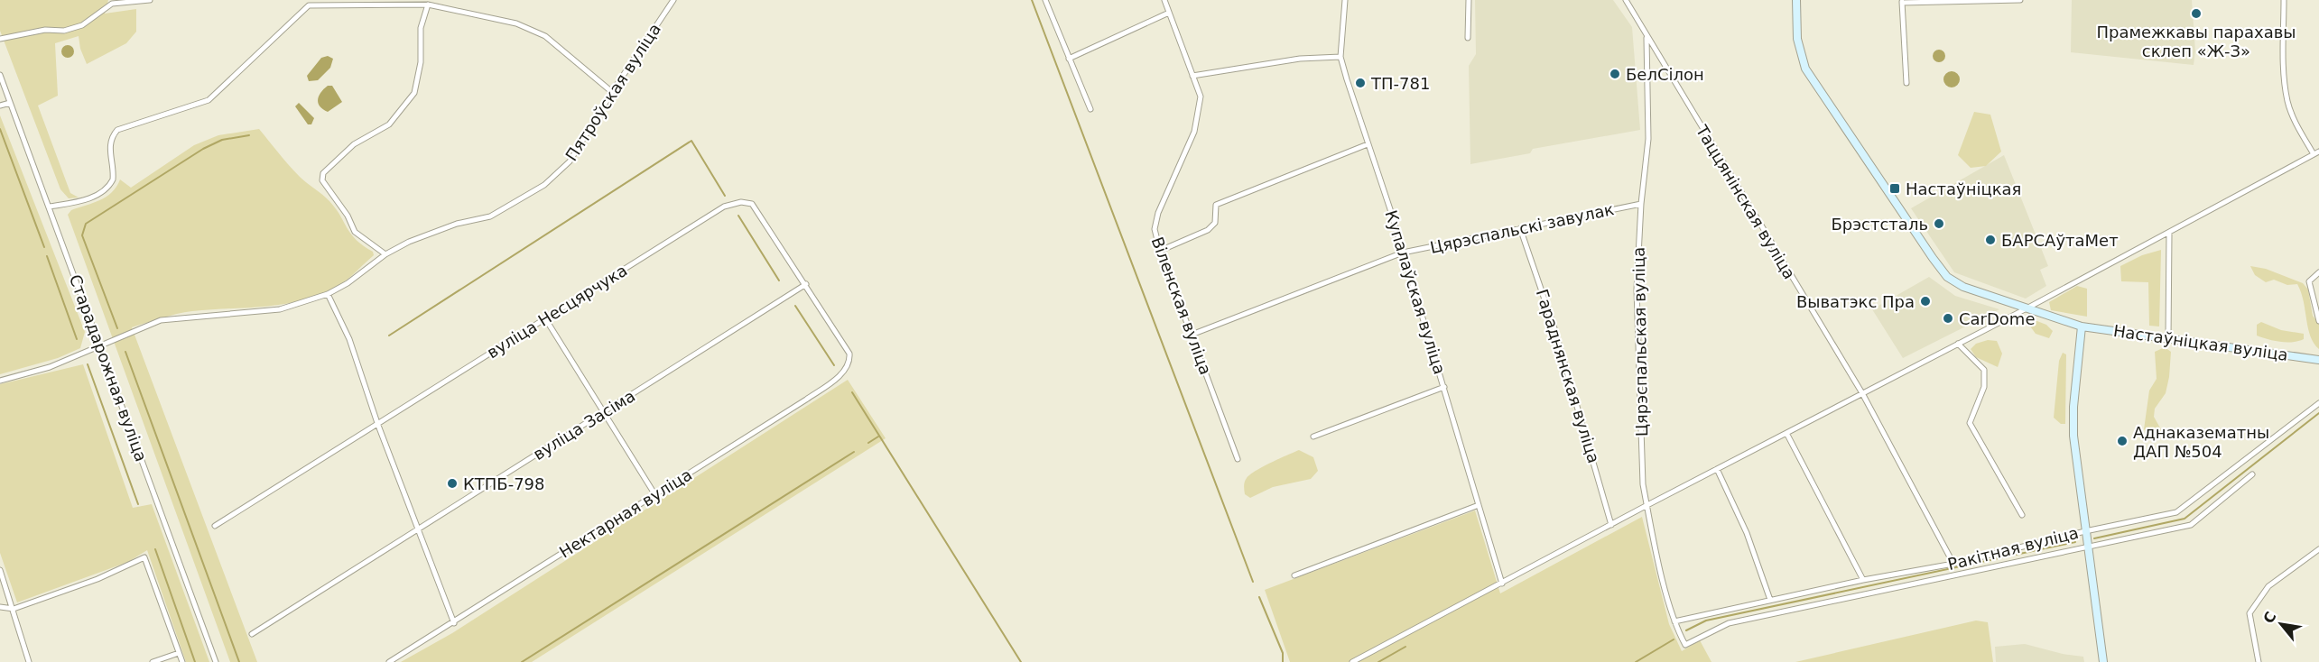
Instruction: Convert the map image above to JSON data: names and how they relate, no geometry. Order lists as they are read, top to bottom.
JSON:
{
  "streets": {
    "street": [
      "Пятроўская вуліца",
      "Таццянінская вуліца",
      "Цярэспальскі завулак",
      "Купалаўская вуліца",
      "Віленская вуліца",
      "вуліца Несцярчука",
      "Цярэспальская вуліца",
      "Настаўніцкая вуліца",
      "Старадарожная вуліца",
      "Гараднянская вуліца",
      "вуліца Засіма",
      "Нектарная вуліца",
      "Ракітная вуліца"
    ]
  },
  "crossings": [
    ["Пятроўская вуліца", "Старадарожная вуліца"],
    ["Таццянінская вуліца", "Цярэспальская вуліца"],
    ["Таццянінская вуліца", "Ракітная вуліца"],
    ["Цярэспальскі завулак", "Купалаўская вуліца"],
    ["Цярэспальскі завулак", "Віленская вуліца"],
    ["Цярэспальскі завулак", "Цярэспальская вуліца"],
    ["Цярэспальскі завулак", "Гараднянская вуліца"],
    ["вуліца Несцярчука", "вуліца Засіма"],
    ["вуліца Несцярчука", "Нектарная вуліца"],
    ["Цярэспальская вуліца", "Ракітная вуліца"]
  ],
  "places": {
    "other": [
      "Прамежкавы парахавы склеп «Ж-З»",
      "БелСілон",
      "ТП-781",
      "Брэстсталь",
      "БАРСАўтаМет",
      "Выватэкс Пра",
      "CarDome",
      "Аднаказематны ДАП №504",
      "КТПБ-798"
    ],
    "transit": ["Настаўніцкая"]
  },
  "north": "top left"
}
